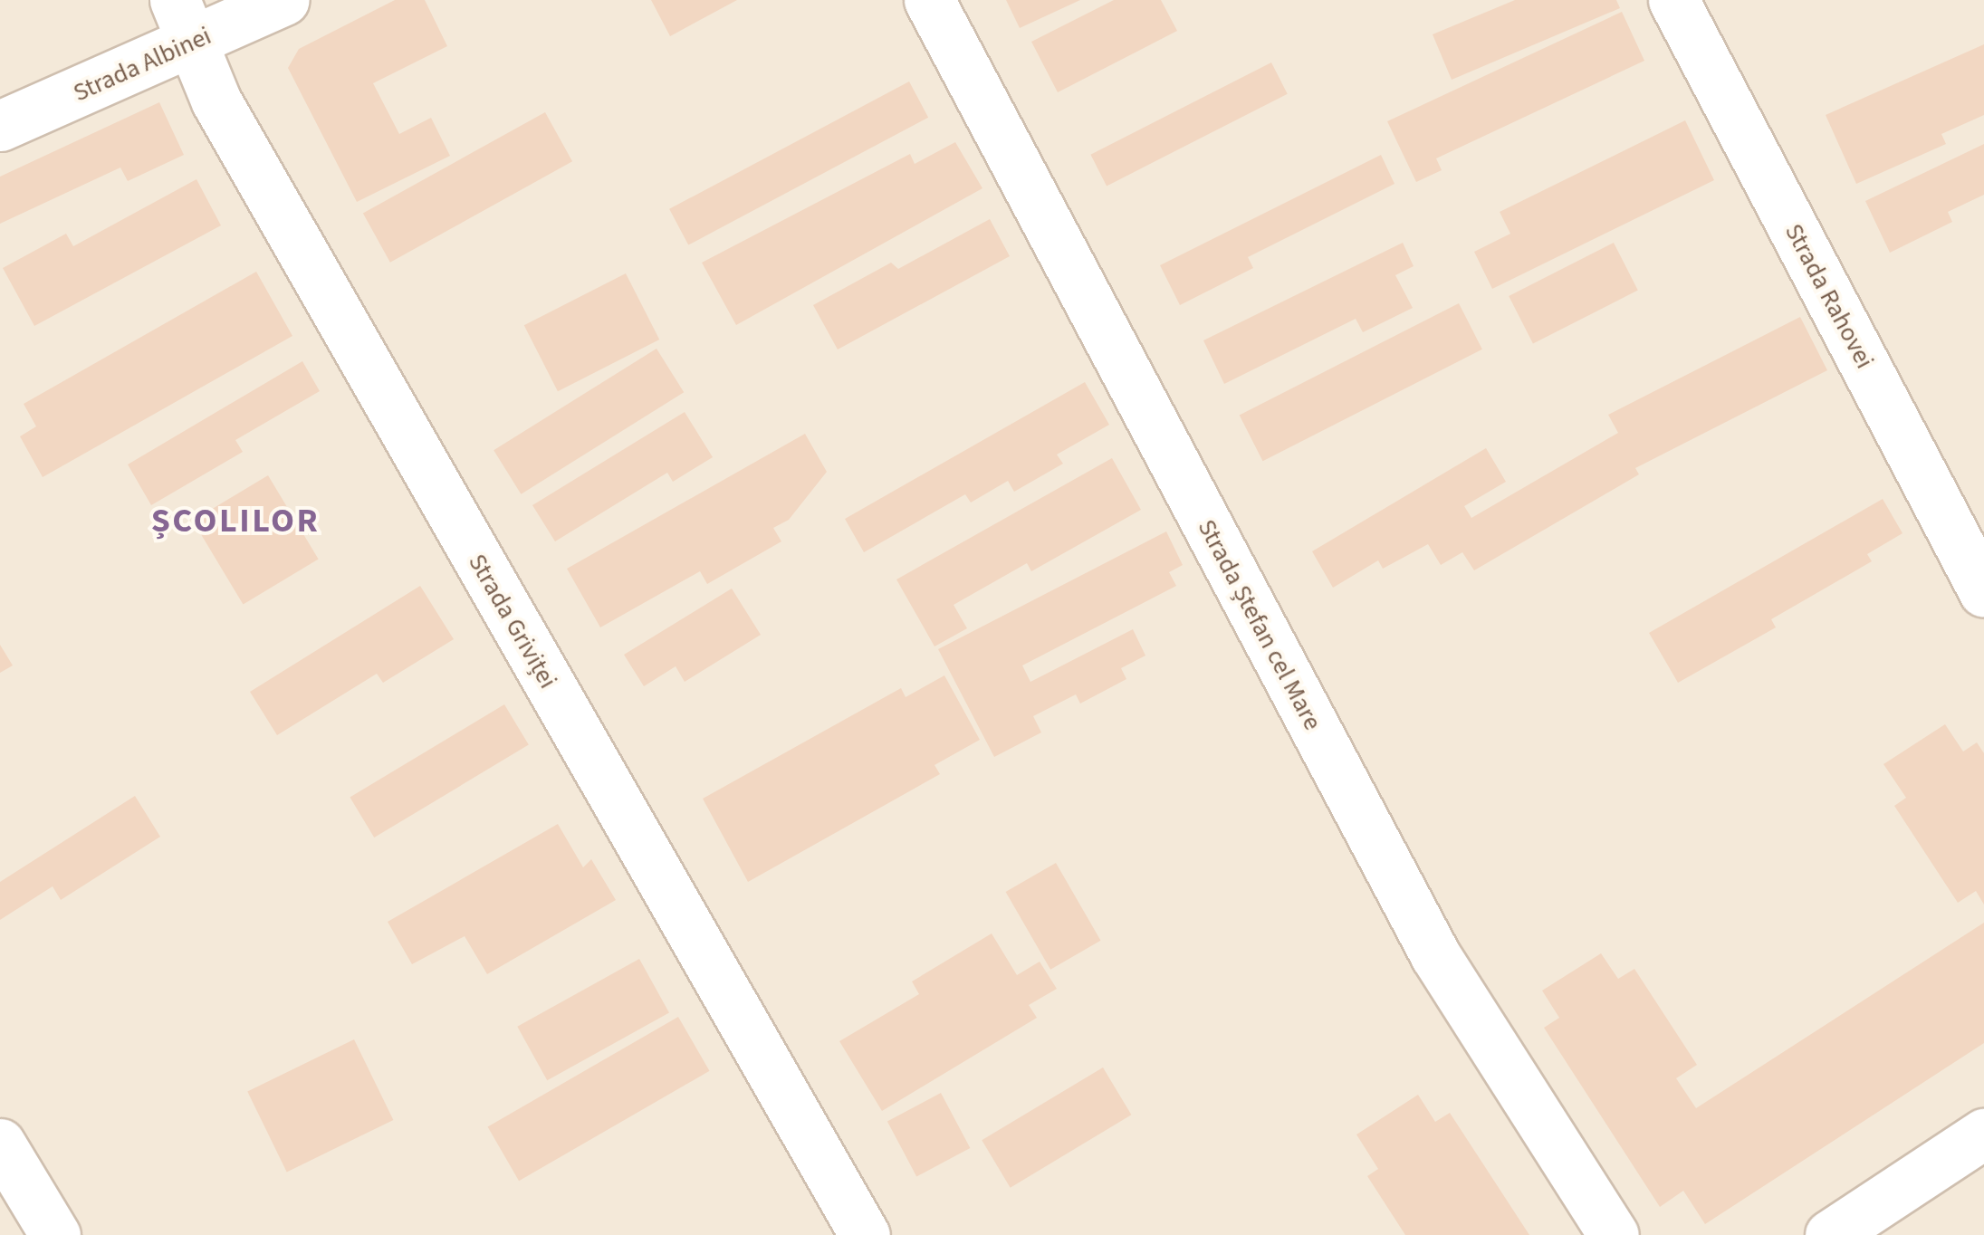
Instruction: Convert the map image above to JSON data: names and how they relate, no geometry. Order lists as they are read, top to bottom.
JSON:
{
  "streets": {
    "street": [
      "Strada Albinei",
      "Strada Rahovei",
      "Strada Griviței",
      "Strada Ștefan cel Mare"
    ]
  },
  "crossings": [
    ["Strada Albinei", "Strada Griviței"]
  ],
  "districts": ["ȘCOLILOR"]
}
